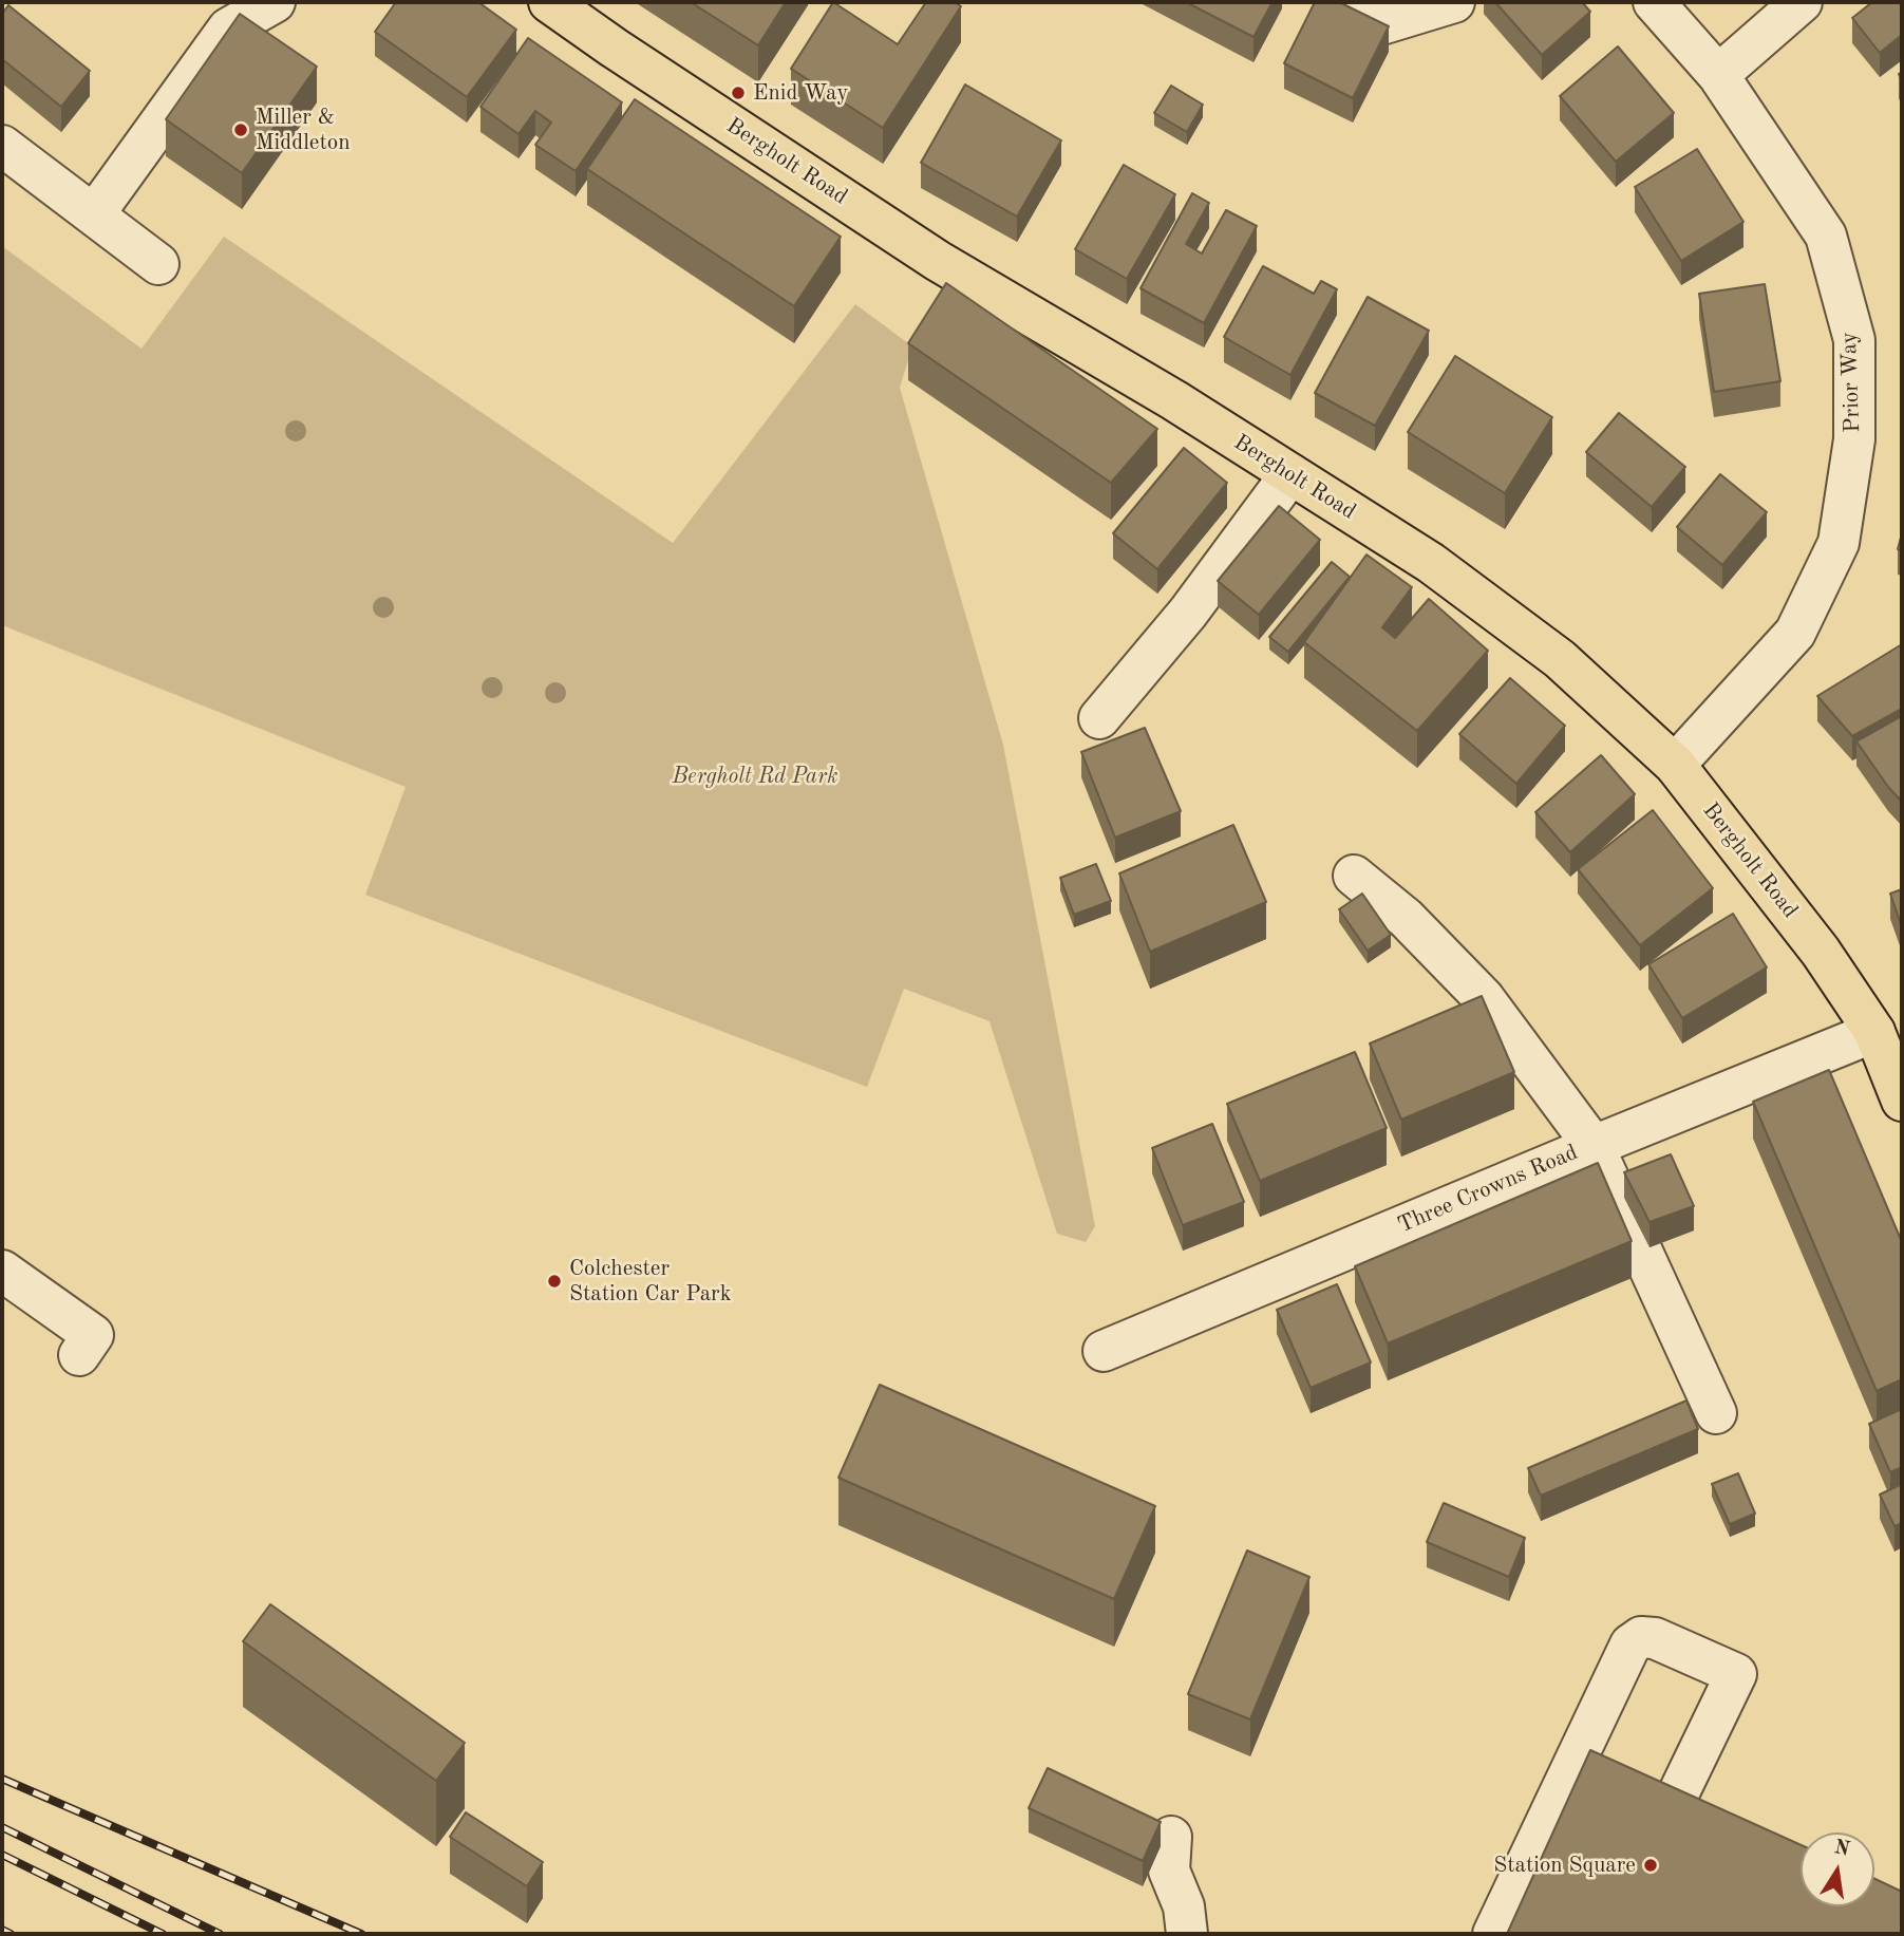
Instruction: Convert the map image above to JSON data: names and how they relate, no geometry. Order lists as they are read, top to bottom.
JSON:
{
  "streets": {
    "main road": ["Bergholt Road"],
    "street": ["Prior Way", "Three Crowns Road"]
  },
  "crossings": [
    ["Bergholt Road", "Prior Way"],
    ["Bergholt Road", "Three Crowns Road"]
  ],
  "parks": ["Bergholt Rd Park"],
  "places": [
    "Enid Way",
    "Miller & Middleton",
    "Colchester Station Car Park",
    "Station Square"
  ],
  "north": "top"
}
